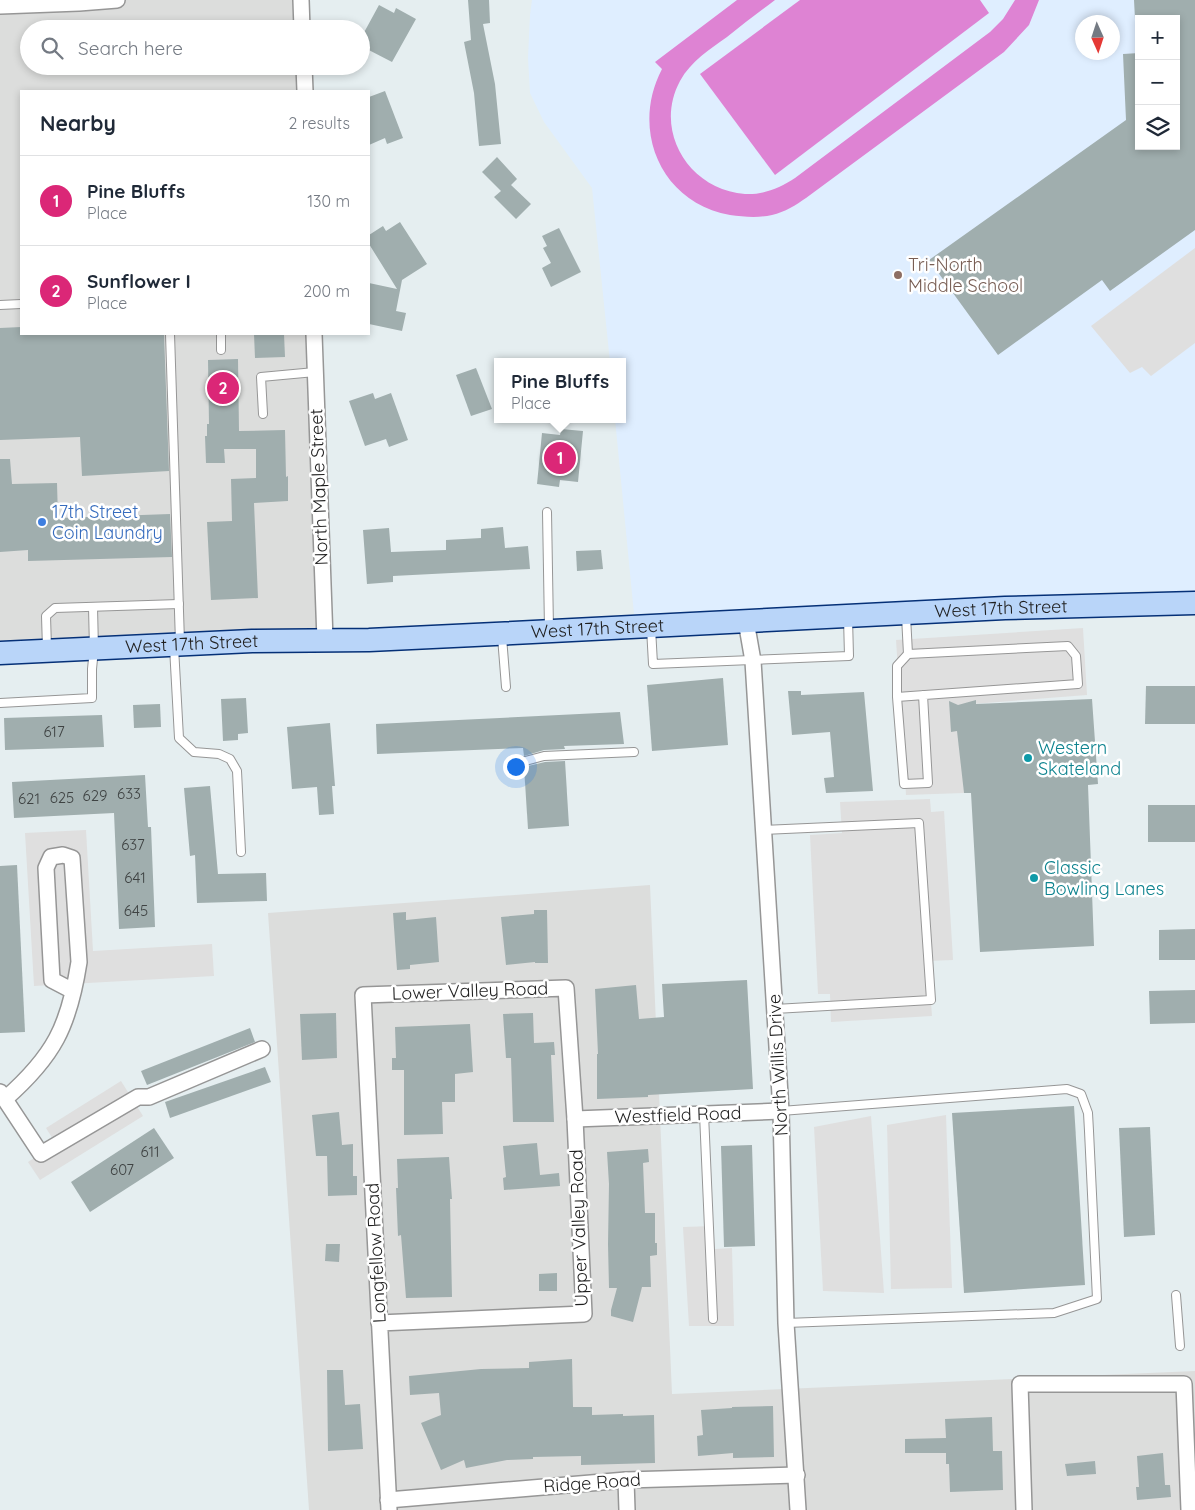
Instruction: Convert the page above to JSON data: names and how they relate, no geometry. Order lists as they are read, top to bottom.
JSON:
{
  "streets": {
    "main road": ["West 17th Street"],
    "street": [
      "North Maple Street",
      "Lower Valley Road",
      "North Willis Drive",
      "Westfield Road",
      "Upper Valley Road",
      "Longfellow Road",
      "Ridge Road"
    ]
  },
  "crossings": [
    ["North Maple Street", "West 17th Street"],
    ["West 17th Street", "North Willis Drive"],
    ["Lower Valley Road", "Westfield Road"],
    ["Lower Valley Road", "Upper Valley Road"],
    ["Lower Valley Road", "Longfellow Road"],
    ["North Willis Drive", "Westfield Road"],
    ["North Willis Drive", "Ridge Road"],
    ["Westfield Road", "Upper Valley Road"],
    ["Upper Valley Road", "Longfellow Road"],
    ["Longfellow Road", "Ridge Road"]
  ],
  "places": [
    "Tri-North Middle School",
    "17th Street Coin Laundry",
    "Western Skateland",
    "Classic Bowling Lanes"
  ],
  "house_numbers": [
    "617",
    "633",
    "629",
    "625",
    "621",
    "637",
    "641",
    "645",
    "611",
    "607"
  ],
  "north": "bottom",
  "page": {
    "map_buttons": ["+", "−"],
    "search": "Search here",
    "heading": ["Nearby", "2 results"],
    "list": [
      {
        "mark": "1",
        "name": "Pine Bluffs",
        "note": "Place",
        "value": "130 m"
      },
      {
        "mark": "2",
        "name": "Sunflower I",
        "note": "Place",
        "value": "200 m"
      }
    ],
    "popup": ["Pine Bluffs", "Place"],
    "pins": ["2", "1"]
  }
}
